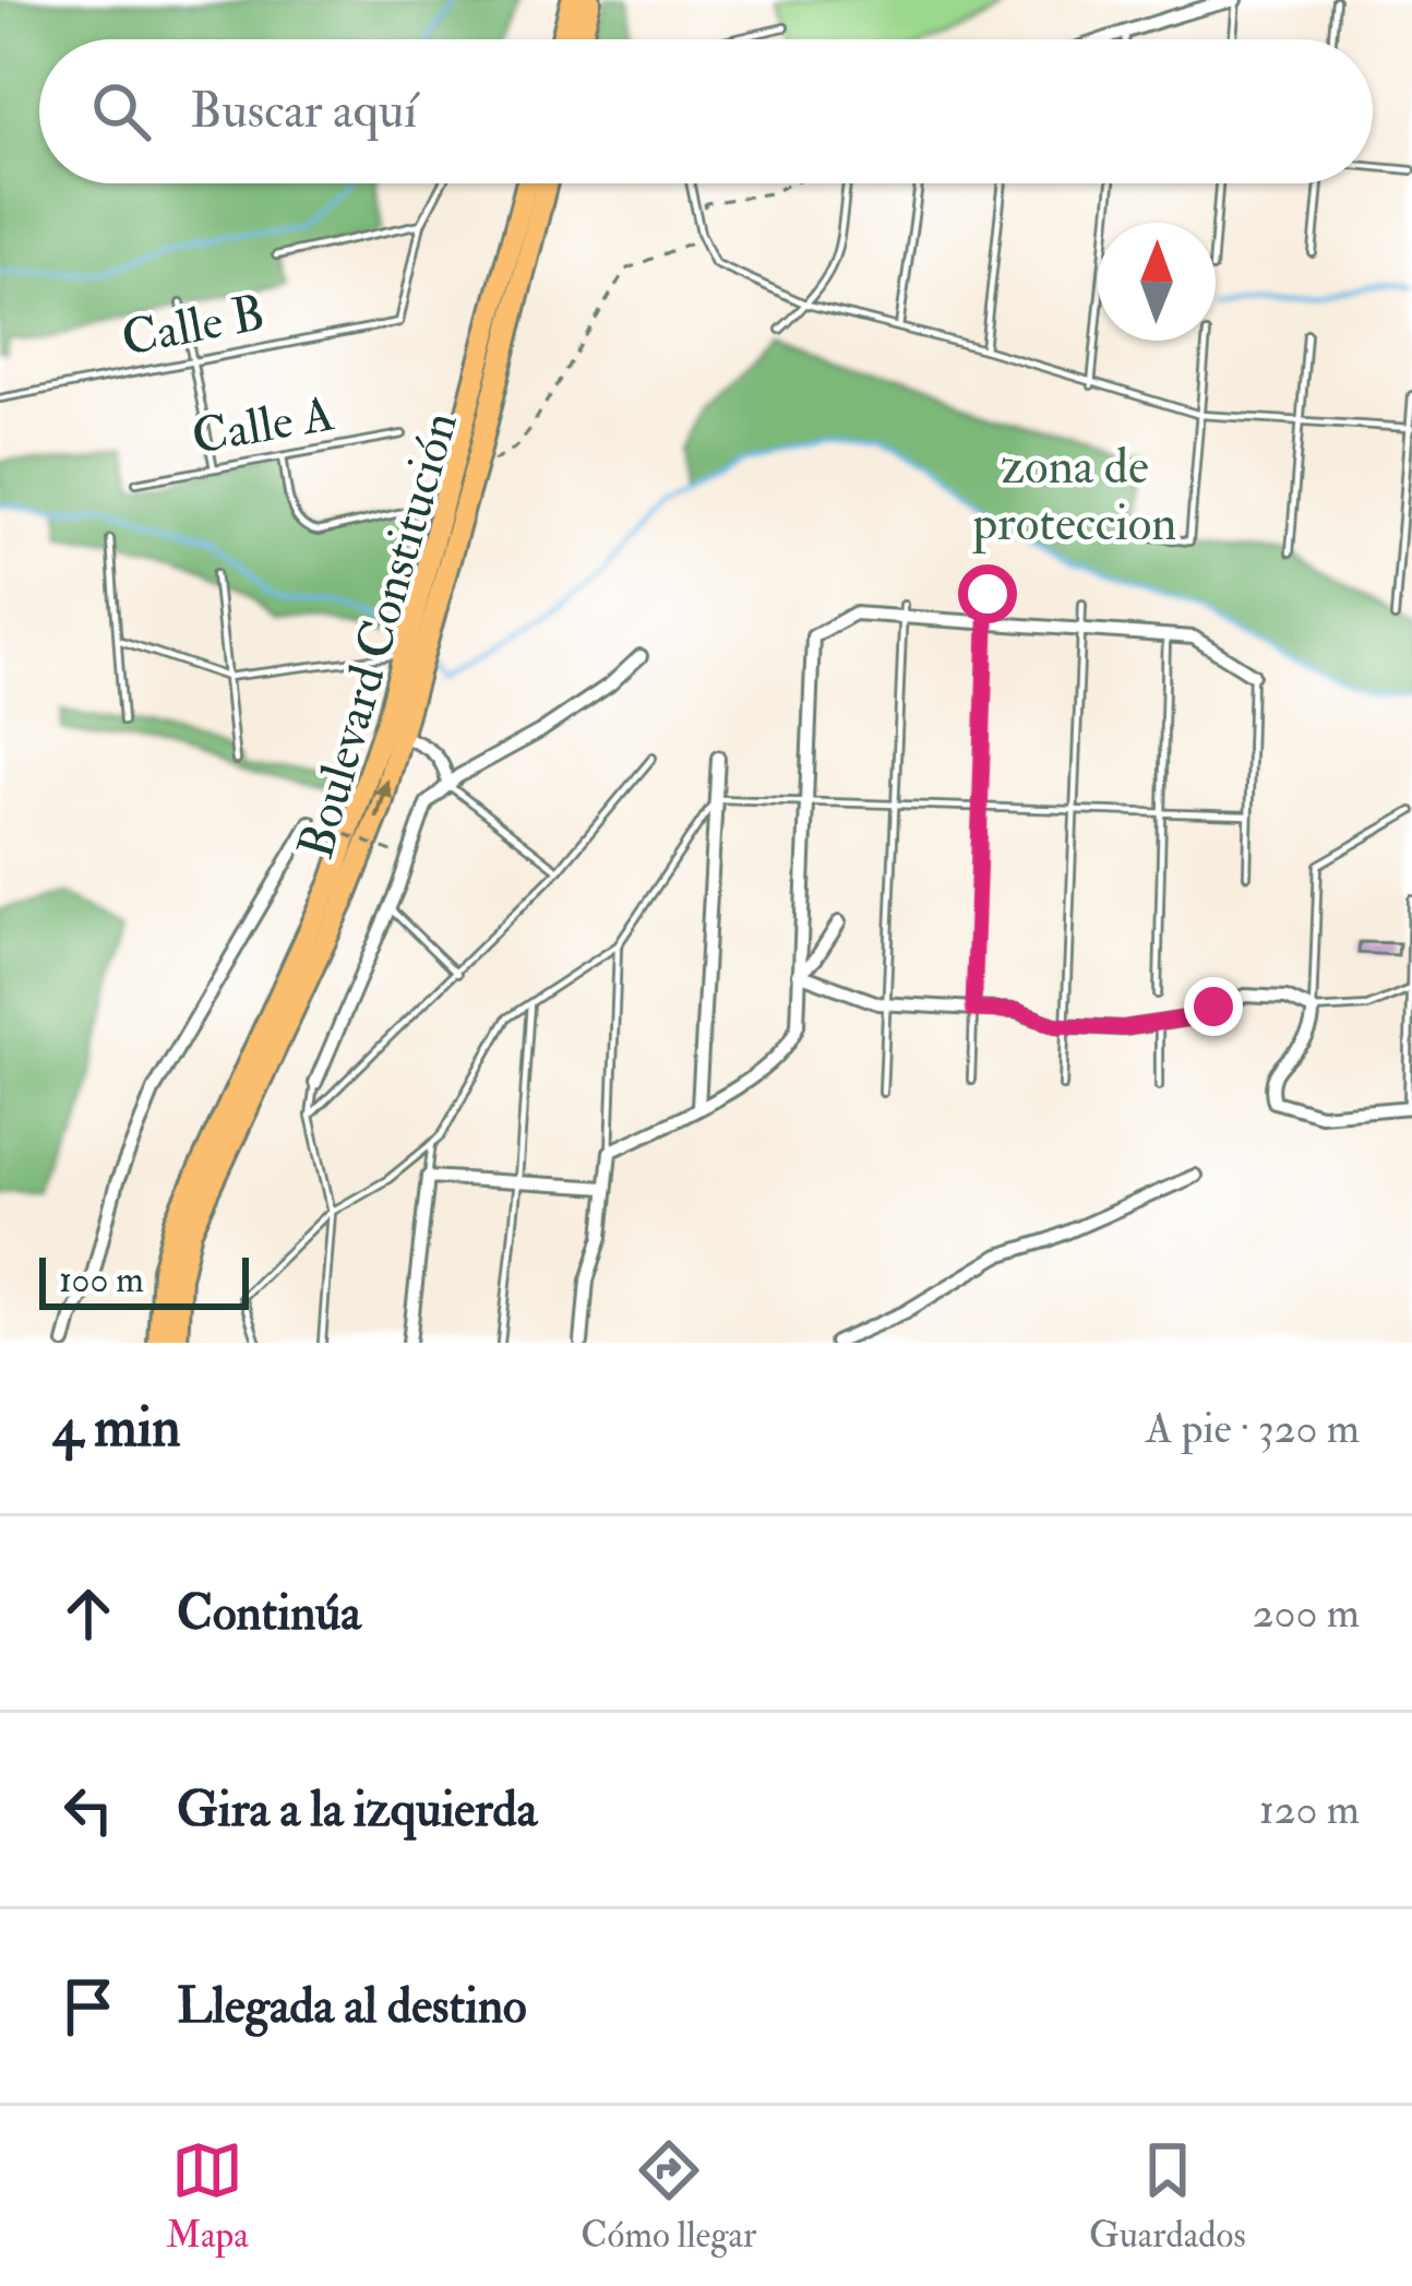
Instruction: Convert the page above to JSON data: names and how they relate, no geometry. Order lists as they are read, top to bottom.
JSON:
{
  "streets": {
    "highway": ["Boulevard Constitución"],
    "lane": ["Calle B", "Calle A"]
  },
  "parks": ["zona de proteccion"],
  "scale_bar": "100 m",
  "north": "top",
  "page": {
    "search": "Buscar aquí",
    "scale": "100 m",
    "heading": ["4 min", "A pie · 320 m"],
    "list": [
      ["Continúa", "200 m"],
      ["Gira a la izquierda", "120 m"],
      "Llegada al destino"
    ],
    "nav": ["Mapa", "Cómo llegar", "Guardados"]
  }
}
